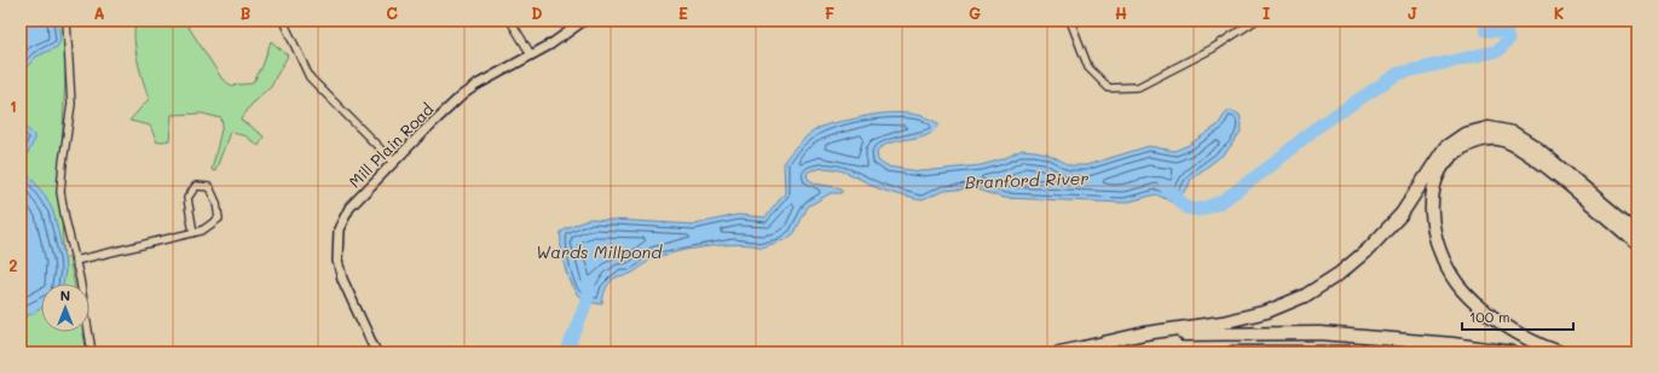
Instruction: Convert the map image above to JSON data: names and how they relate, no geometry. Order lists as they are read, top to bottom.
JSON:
{
  "streets": {
    "street": ["Mill Plain Road"]
  },
  "water": ["Branford River", "Wards Millpond"],
  "scale_bar": "100 m",
  "north": "top",
  "grid": {
    "columns": [
      "A",
      "B",
      "C",
      "D",
      "E",
      "F",
      "G",
      "H",
      "I",
      "J",
      "K"
    ],
    "rows": ["1", "2"]
  }
}
